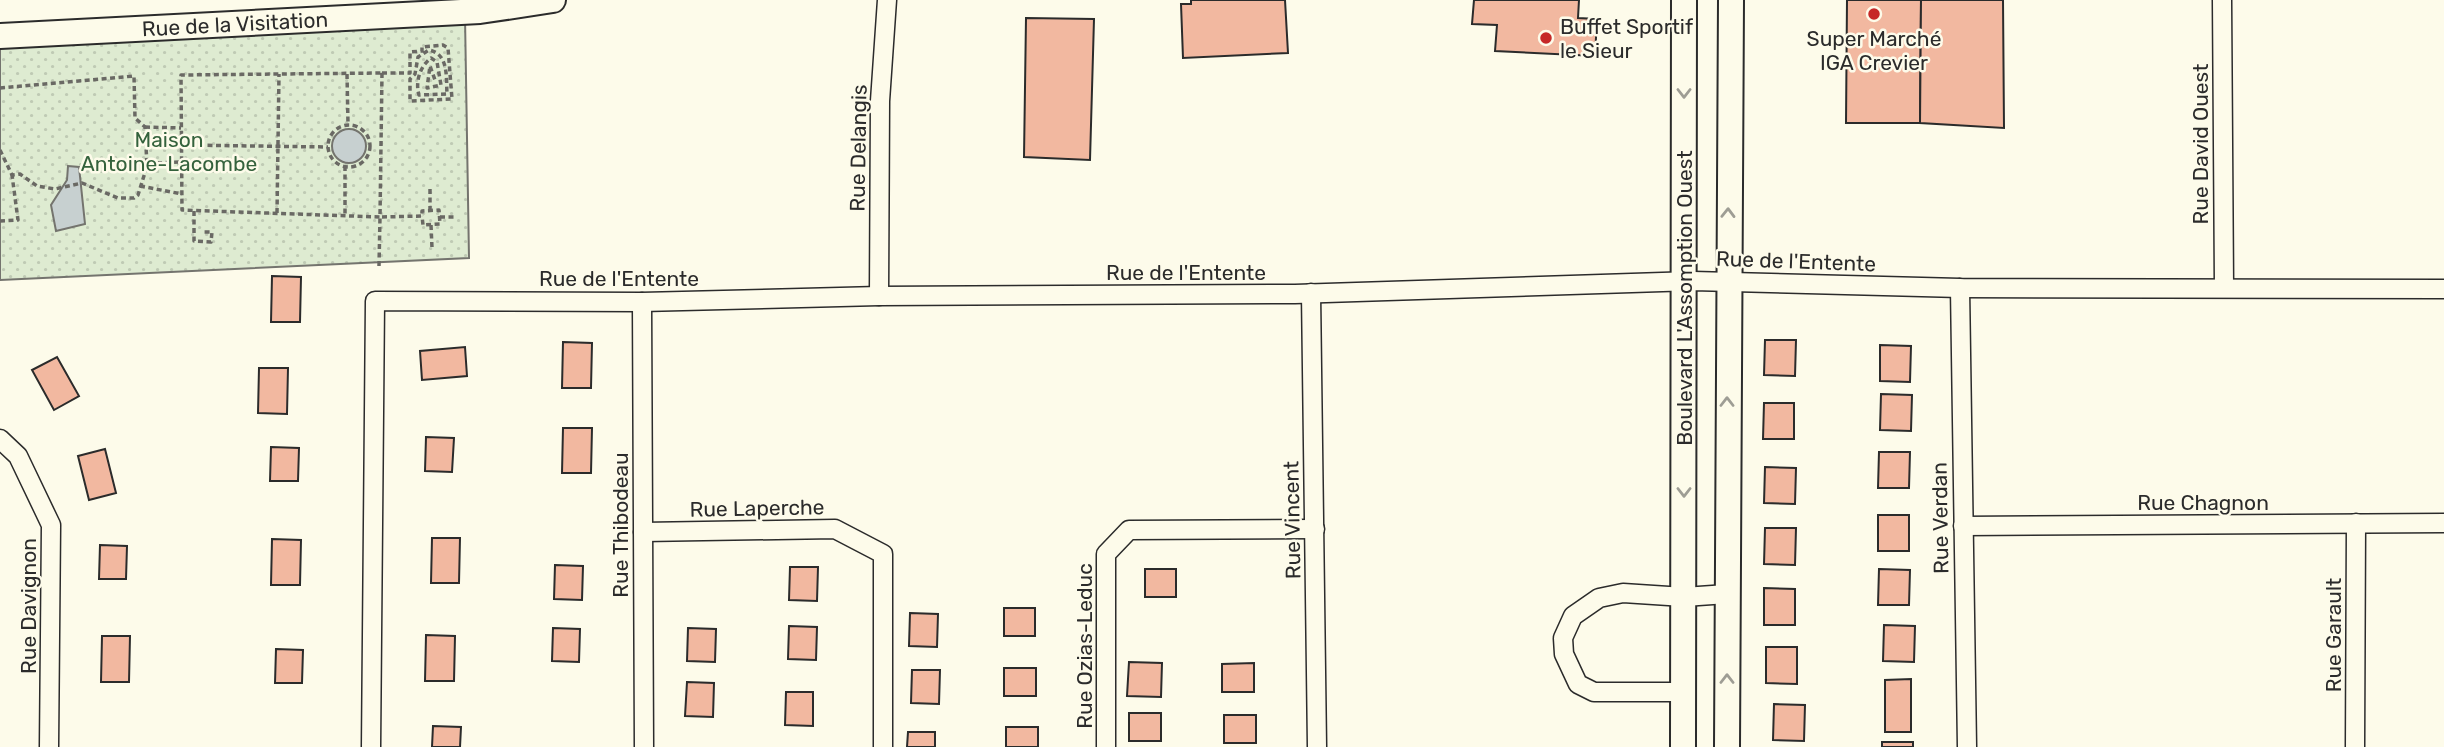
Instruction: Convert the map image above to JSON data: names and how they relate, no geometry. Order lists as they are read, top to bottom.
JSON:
{
  "streets": {
    "street": [
      "Rue de la Visitation",
      "Rue David Ouest",
      "Rue Delangis",
      "Rue de l'Entente",
      "Boulevard L'Assomption Ouest",
      "Rue Chagnon",
      "Rue Laperche",
      "Rue Verdan",
      "Rue Vincent",
      "Rue Thibodeau",
      "Rue Davignon",
      "Rue Garault",
      "Rue Ozias-Leduc"
    ]
  },
  "crossings": [
    ["Rue David Ouest", "Rue de l'Entente"],
    ["Rue Delangis", "Rue de l'Entente"],
    ["Rue de l'Entente", "Boulevard L'Assomption Ouest"],
    ["Rue de l'Entente", "Rue Verdan"],
    ["Rue de l'Entente", "Rue Vincent"],
    ["Rue de l'Entente", "Rue Thibodeau"],
    ["Rue Chagnon", "Rue Verdan"],
    ["Rue Chagnon", "Rue Garault"],
    ["Rue Laperche", "Rue Thibodeau"],
    ["Rue Vincent", "Rue Ozias-Leduc"]
  ],
  "parks": ["Maison Antoine-Lacombe"],
  "places": ["Super Marché IGA Crevier", "Buffet Sportif le Sieur"]
}
